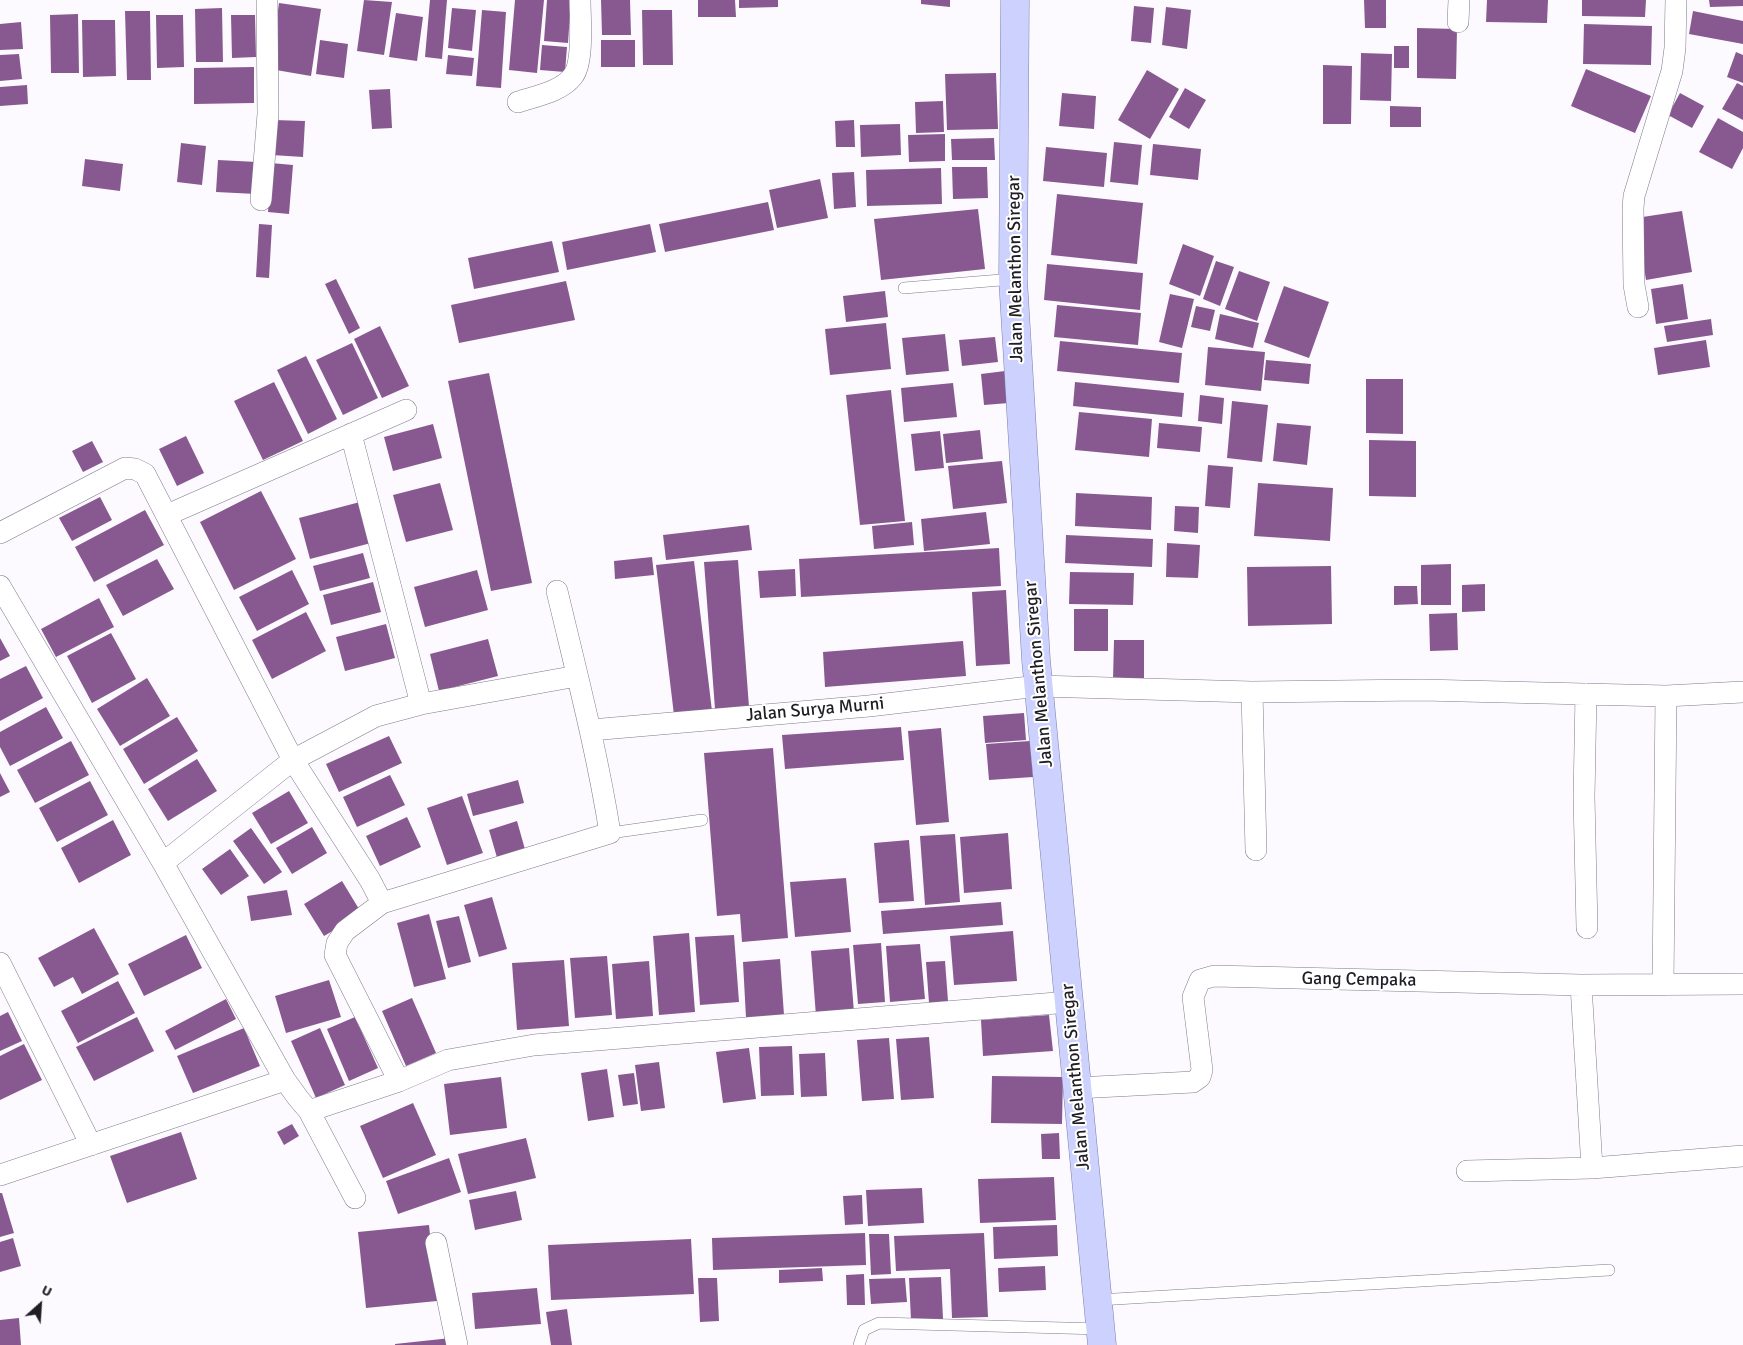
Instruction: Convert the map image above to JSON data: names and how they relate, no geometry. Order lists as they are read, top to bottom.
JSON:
{
  "streets": {
    "main road": ["Jalan Melanthon Siregar"],
    "street": ["Jalan Surya Murni", "Gang Cempaka"]
  },
  "crossings": [
    ["Jalan Melanthon Siregar", "Jalan Surya Murni"],
    ["Jalan Melanthon Siregar", "Gang Cempaka"]
  ],
  "north": "top right"
}
